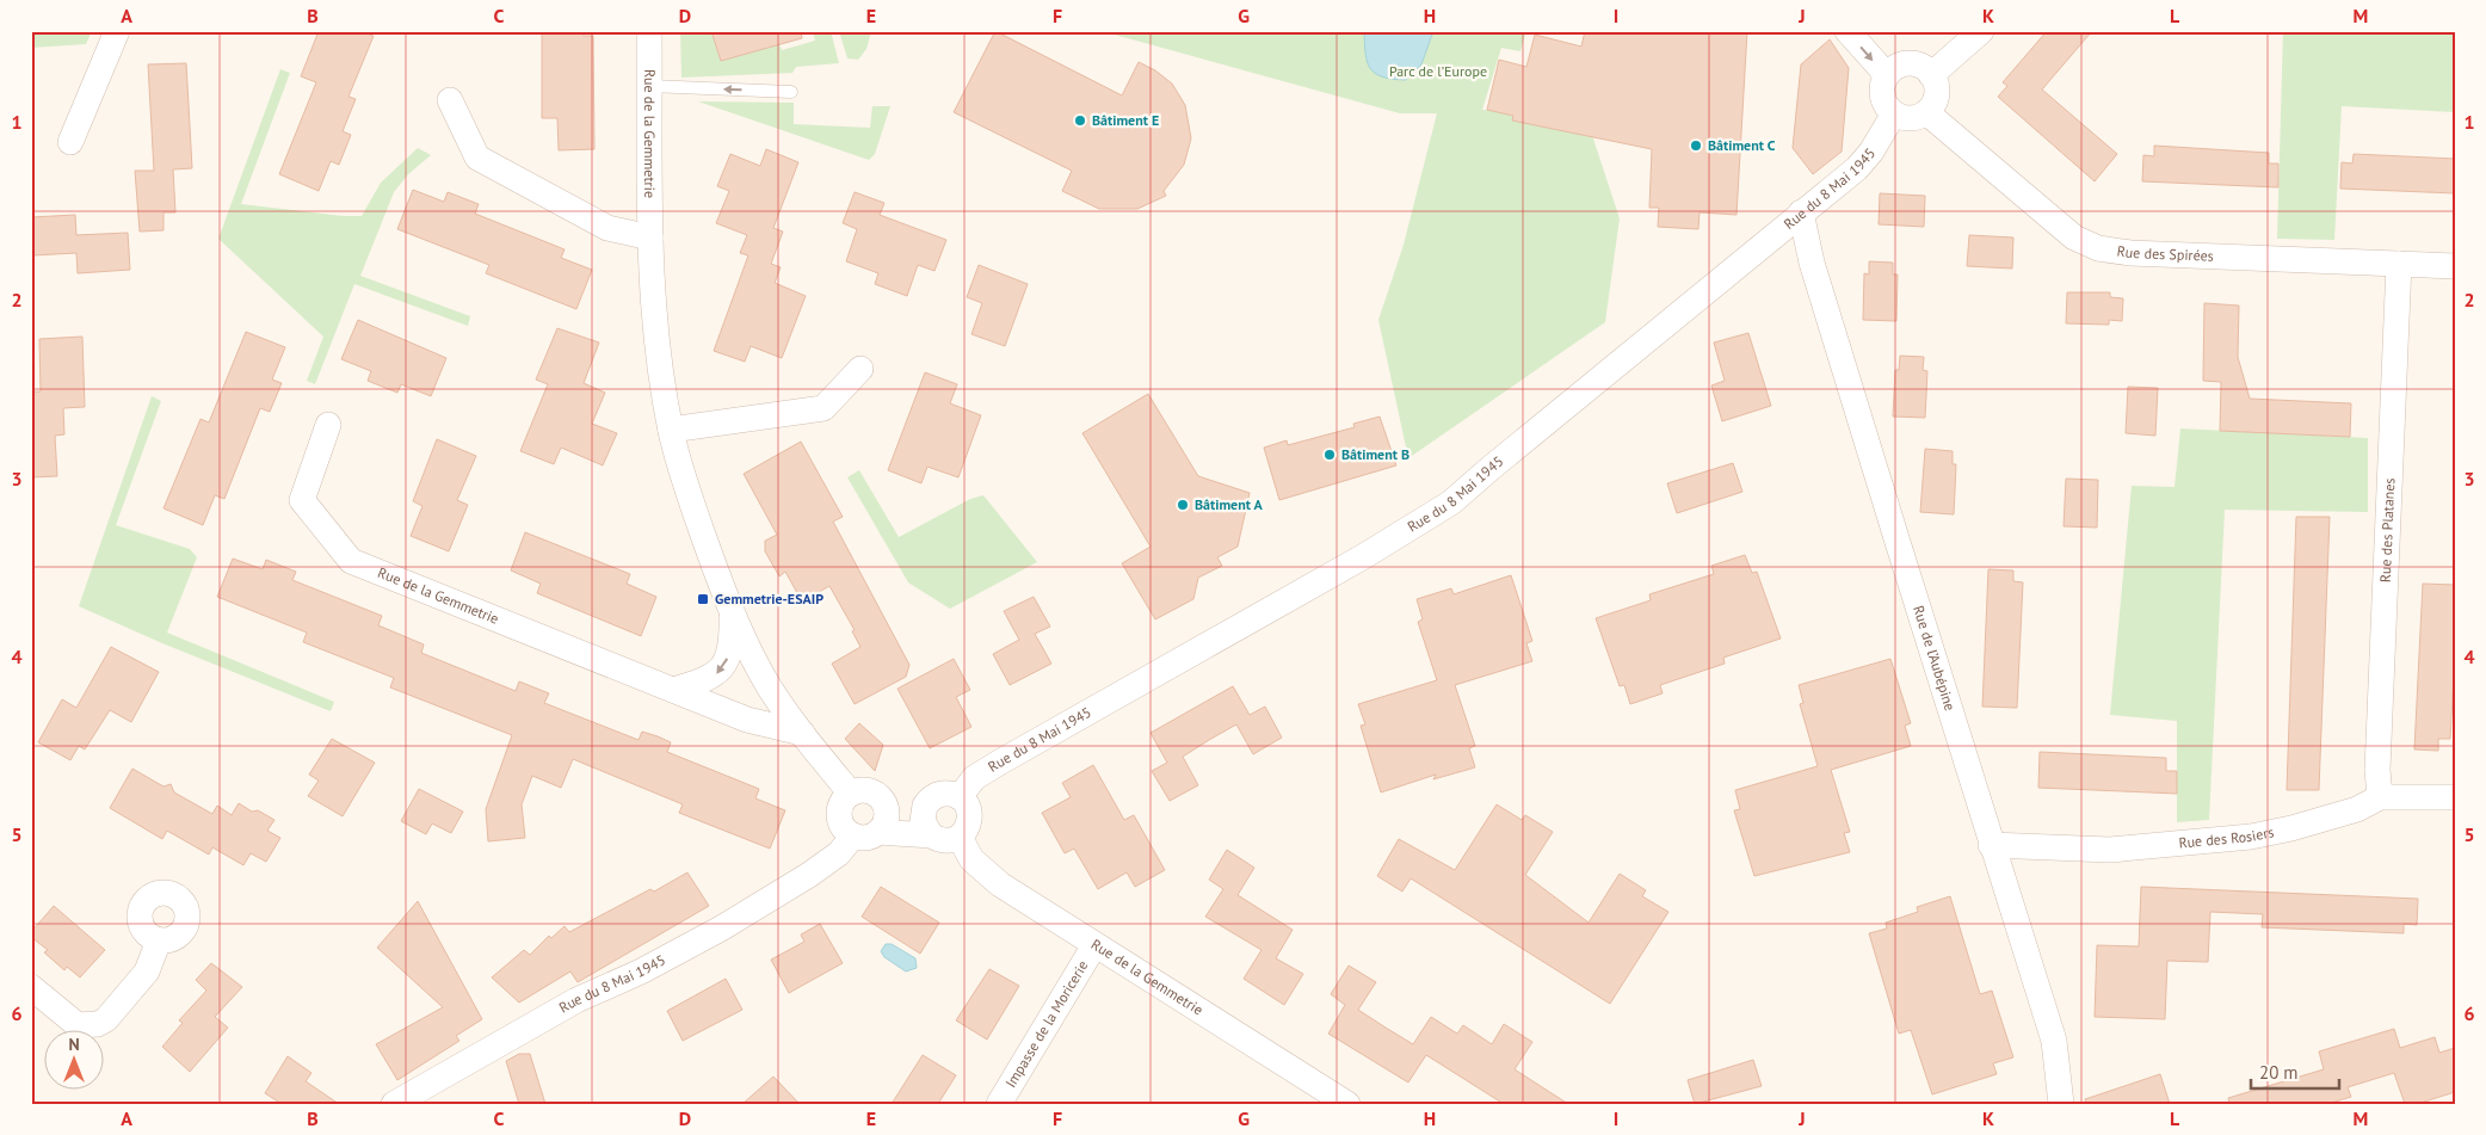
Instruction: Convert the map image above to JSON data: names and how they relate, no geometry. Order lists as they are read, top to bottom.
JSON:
{
  "streets": {
    "street": [
      "Rue de la Gemmetrie",
      "Rue du 8 Mai 1945",
      "Rue des Spirées",
      "Rue des Platanes",
      "Rue de l’Aubépine",
      "Rue des Rosiers",
      "Impasse de la Moricerie"
    ]
  },
  "crossings": [
    ["Rue de la Gemmetrie", "Rue du 8 Mai 1945"],
    ["Rue de la Gemmetrie", "Impasse de la Moricerie"],
    ["Rue du 8 Mai 1945", "Rue des Spirées"],
    ["Rue du 8 Mai 1945", "Rue de l’Aubépine"],
    ["Rue des Spirées", "Rue des Platanes"],
    ["Rue des Platanes", "Rue des Rosiers"],
    ["Rue de l’Aubépine", "Rue des Rosiers"]
  ],
  "parks": ["Parc de l’Europe"],
  "places": {
    "other": [
      "Bâtiment E",
      "Bâtiment C",
      "Bâtiment B",
      "Bâtiment A"
    ],
    "transit": ["Gemmetrie-ESAIP"]
  },
  "scale_bar": "20 m",
  "north": "top",
  "grid": {
    "columns": [
      "A",
      "B",
      "C",
      "D",
      "E",
      "F",
      "G",
      "H",
      "I",
      "J",
      "K",
      "L",
      "M"
    ],
    "rows": [
      "1",
      "2",
      "3",
      "4",
      "5",
      "6"
    ]
  }
}
